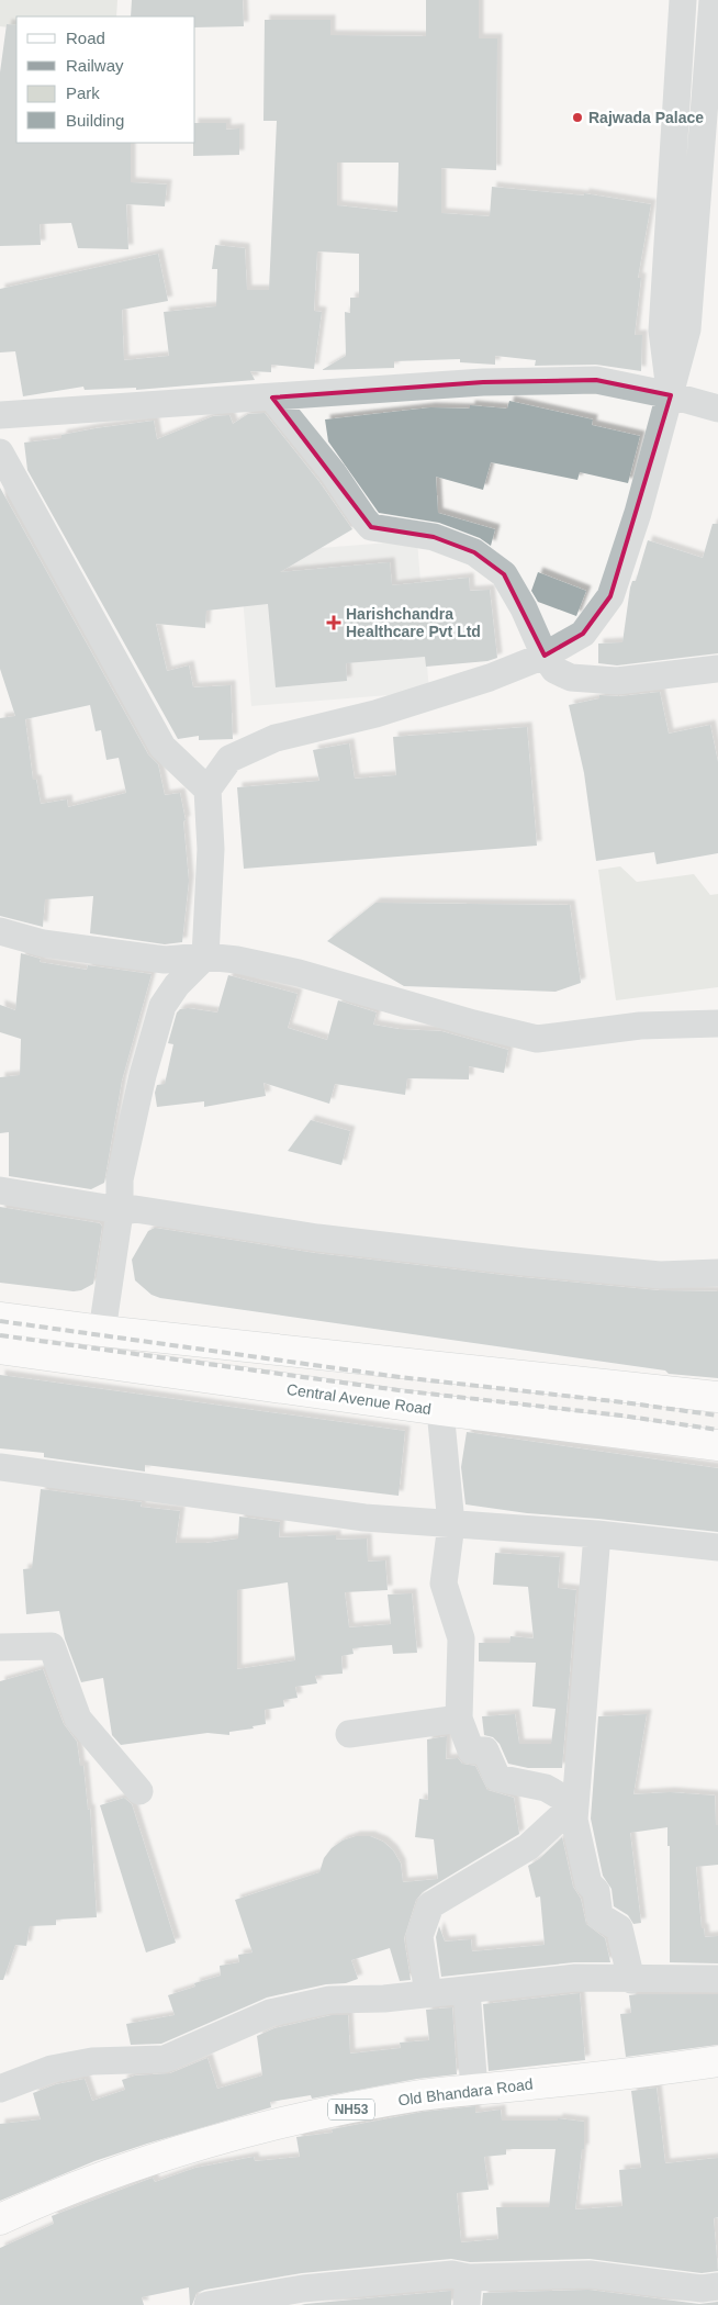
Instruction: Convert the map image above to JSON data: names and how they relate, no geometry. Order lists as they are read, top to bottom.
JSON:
{
  "streets": {
    "main road": ["Central Avenue Road", "Old Bhandara Road", "NH53"]
  },
  "places": {
    "other": ["Rajwada Palace"],
    "health": ["Harishchandra Healthcare Pvt Ltd"]
  },
  "legend": [
    "Road",
    "Railway",
    "Park",
    "Building"
  ]
}
